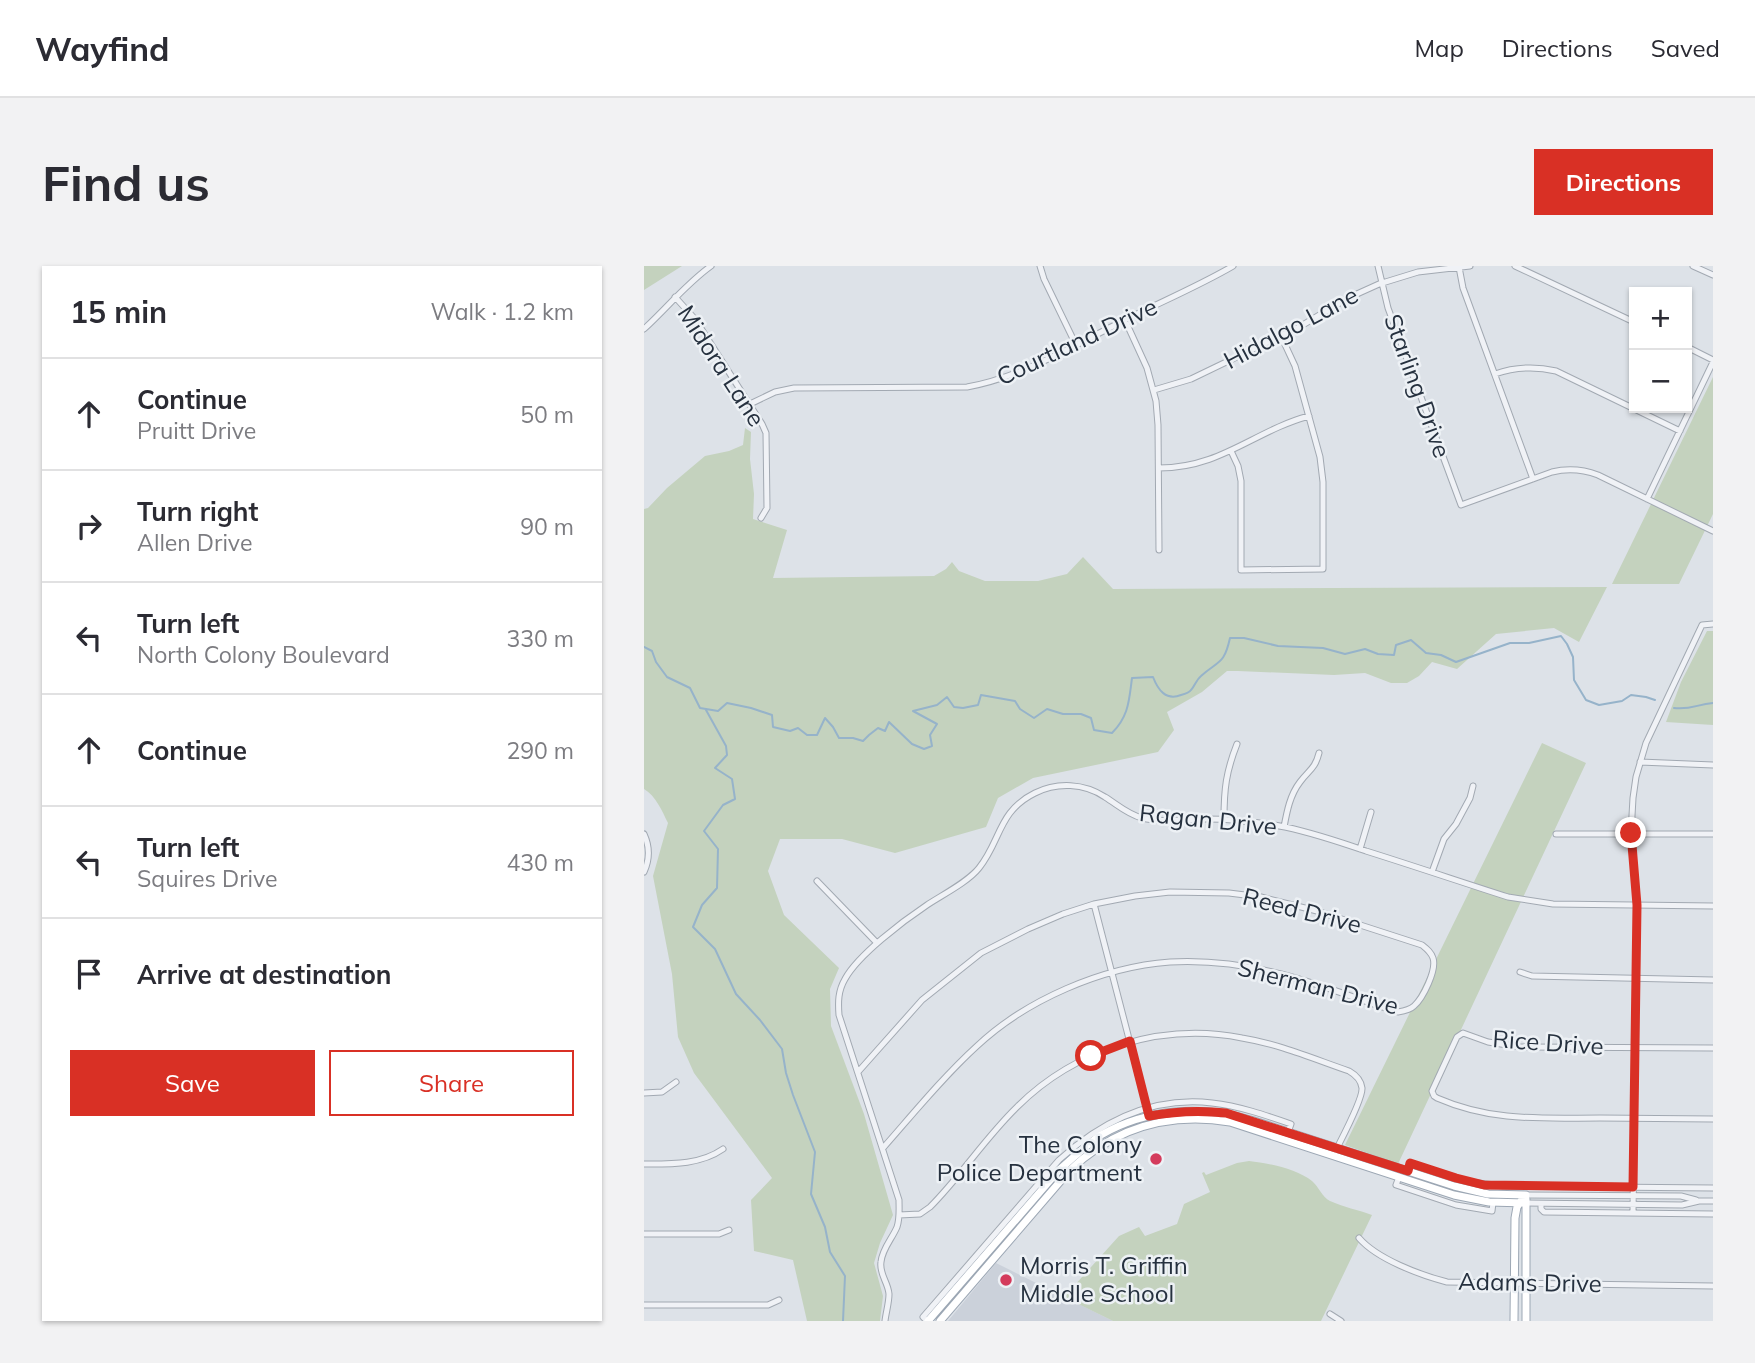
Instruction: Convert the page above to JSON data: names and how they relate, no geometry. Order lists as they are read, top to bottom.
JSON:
{
  "streets": {
    "street": [
      "Hidalgo Lane",
      "Courtland Drive",
      "Midora Lane",
      "Starling Drive",
      "Ragan Drive",
      "Reed Drive",
      "Sherman Drive",
      "Rice Drive",
      "Adams Drive"
    ]
  },
  "crossings": [
    ["Hidalgo Lane", "Starling Drive"],
    ["Courtland Drive", "Midora Lane"],
    ["Ragan Drive", "Reed Drive"],
    ["Ragan Drive", "Sherman Drive"],
    ["Reed Drive", "Sherman Drive"]
  ],
  "places": ["The Colony Police Department", "Morris T. Griffin Middle School"],
  "page": {
    "header": "Wayfind",
    "nav": ["Map", "Directions", "Saved"],
    "buttons": [
      "Directions",
      ["Save", "Share"]
    ],
    "title": "Find us",
    "heading": ["15 min", "Walk · 1.2 km"],
    "map_buttons": ["+", "−"],
    "list": [
      ["Continue", "Pruitt Drive", "50 m"],
      ["Turn right", "Allen Drive", "90 m"],
      ["Turn left", "North Colony Boulevard", "330 m"],
      ["Continue", "290 m"],
      ["Turn left", "Squires Drive", "430 m"],
      "Arrive at destination"
    ]
  }
}
